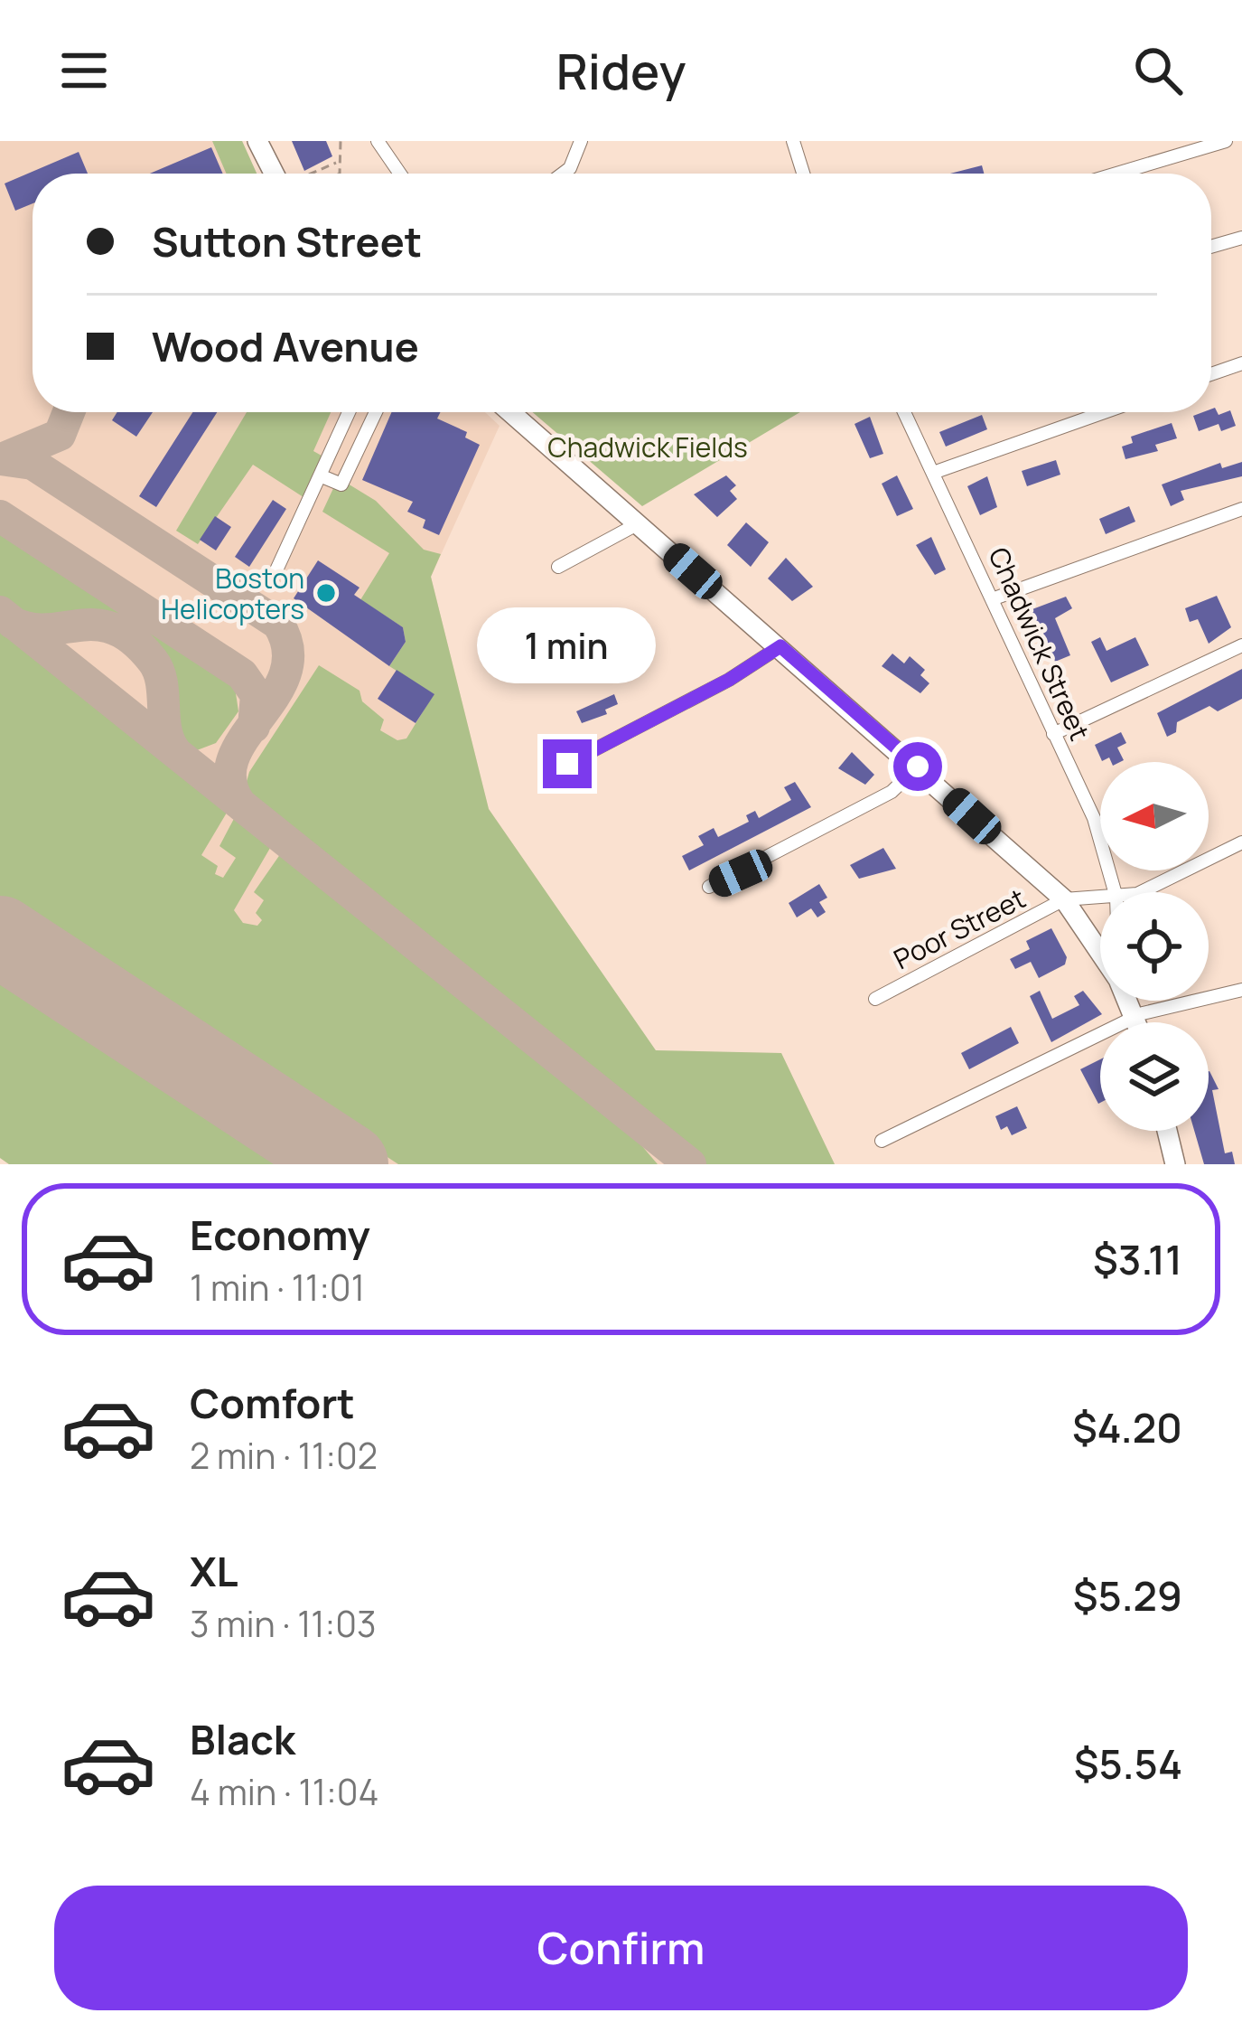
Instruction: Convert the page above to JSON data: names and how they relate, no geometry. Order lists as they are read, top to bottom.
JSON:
{
  "streets": {
    "street": ["Chadwick Street", "Poor Street"]
  },
  "parks": ["Chadwick Fields"],
  "places": ["Boston Helicopters"],
  "north": "left",
  "page": {
    "header": "Ridey",
    "banner": ["Sutton Street", "Wood Avenue"],
    "bubble": "1 min",
    "list": [
      {
        "name": "Economy",
        "note": "1 min · 11:01",
        "value": "$3.11"
      },
      {
        "name": "Comfort",
        "note": "2 min · 11:02",
        "value": "$4.20"
      },
      {
        "name": "XL",
        "note": "3 min · 11:03",
        "value": "$5.29"
      },
      {
        "name": "Black",
        "note": "4 min · 11:04",
        "value": "$5.54"
      }
    ],
    "buttons": "Confirm"
  }
}
